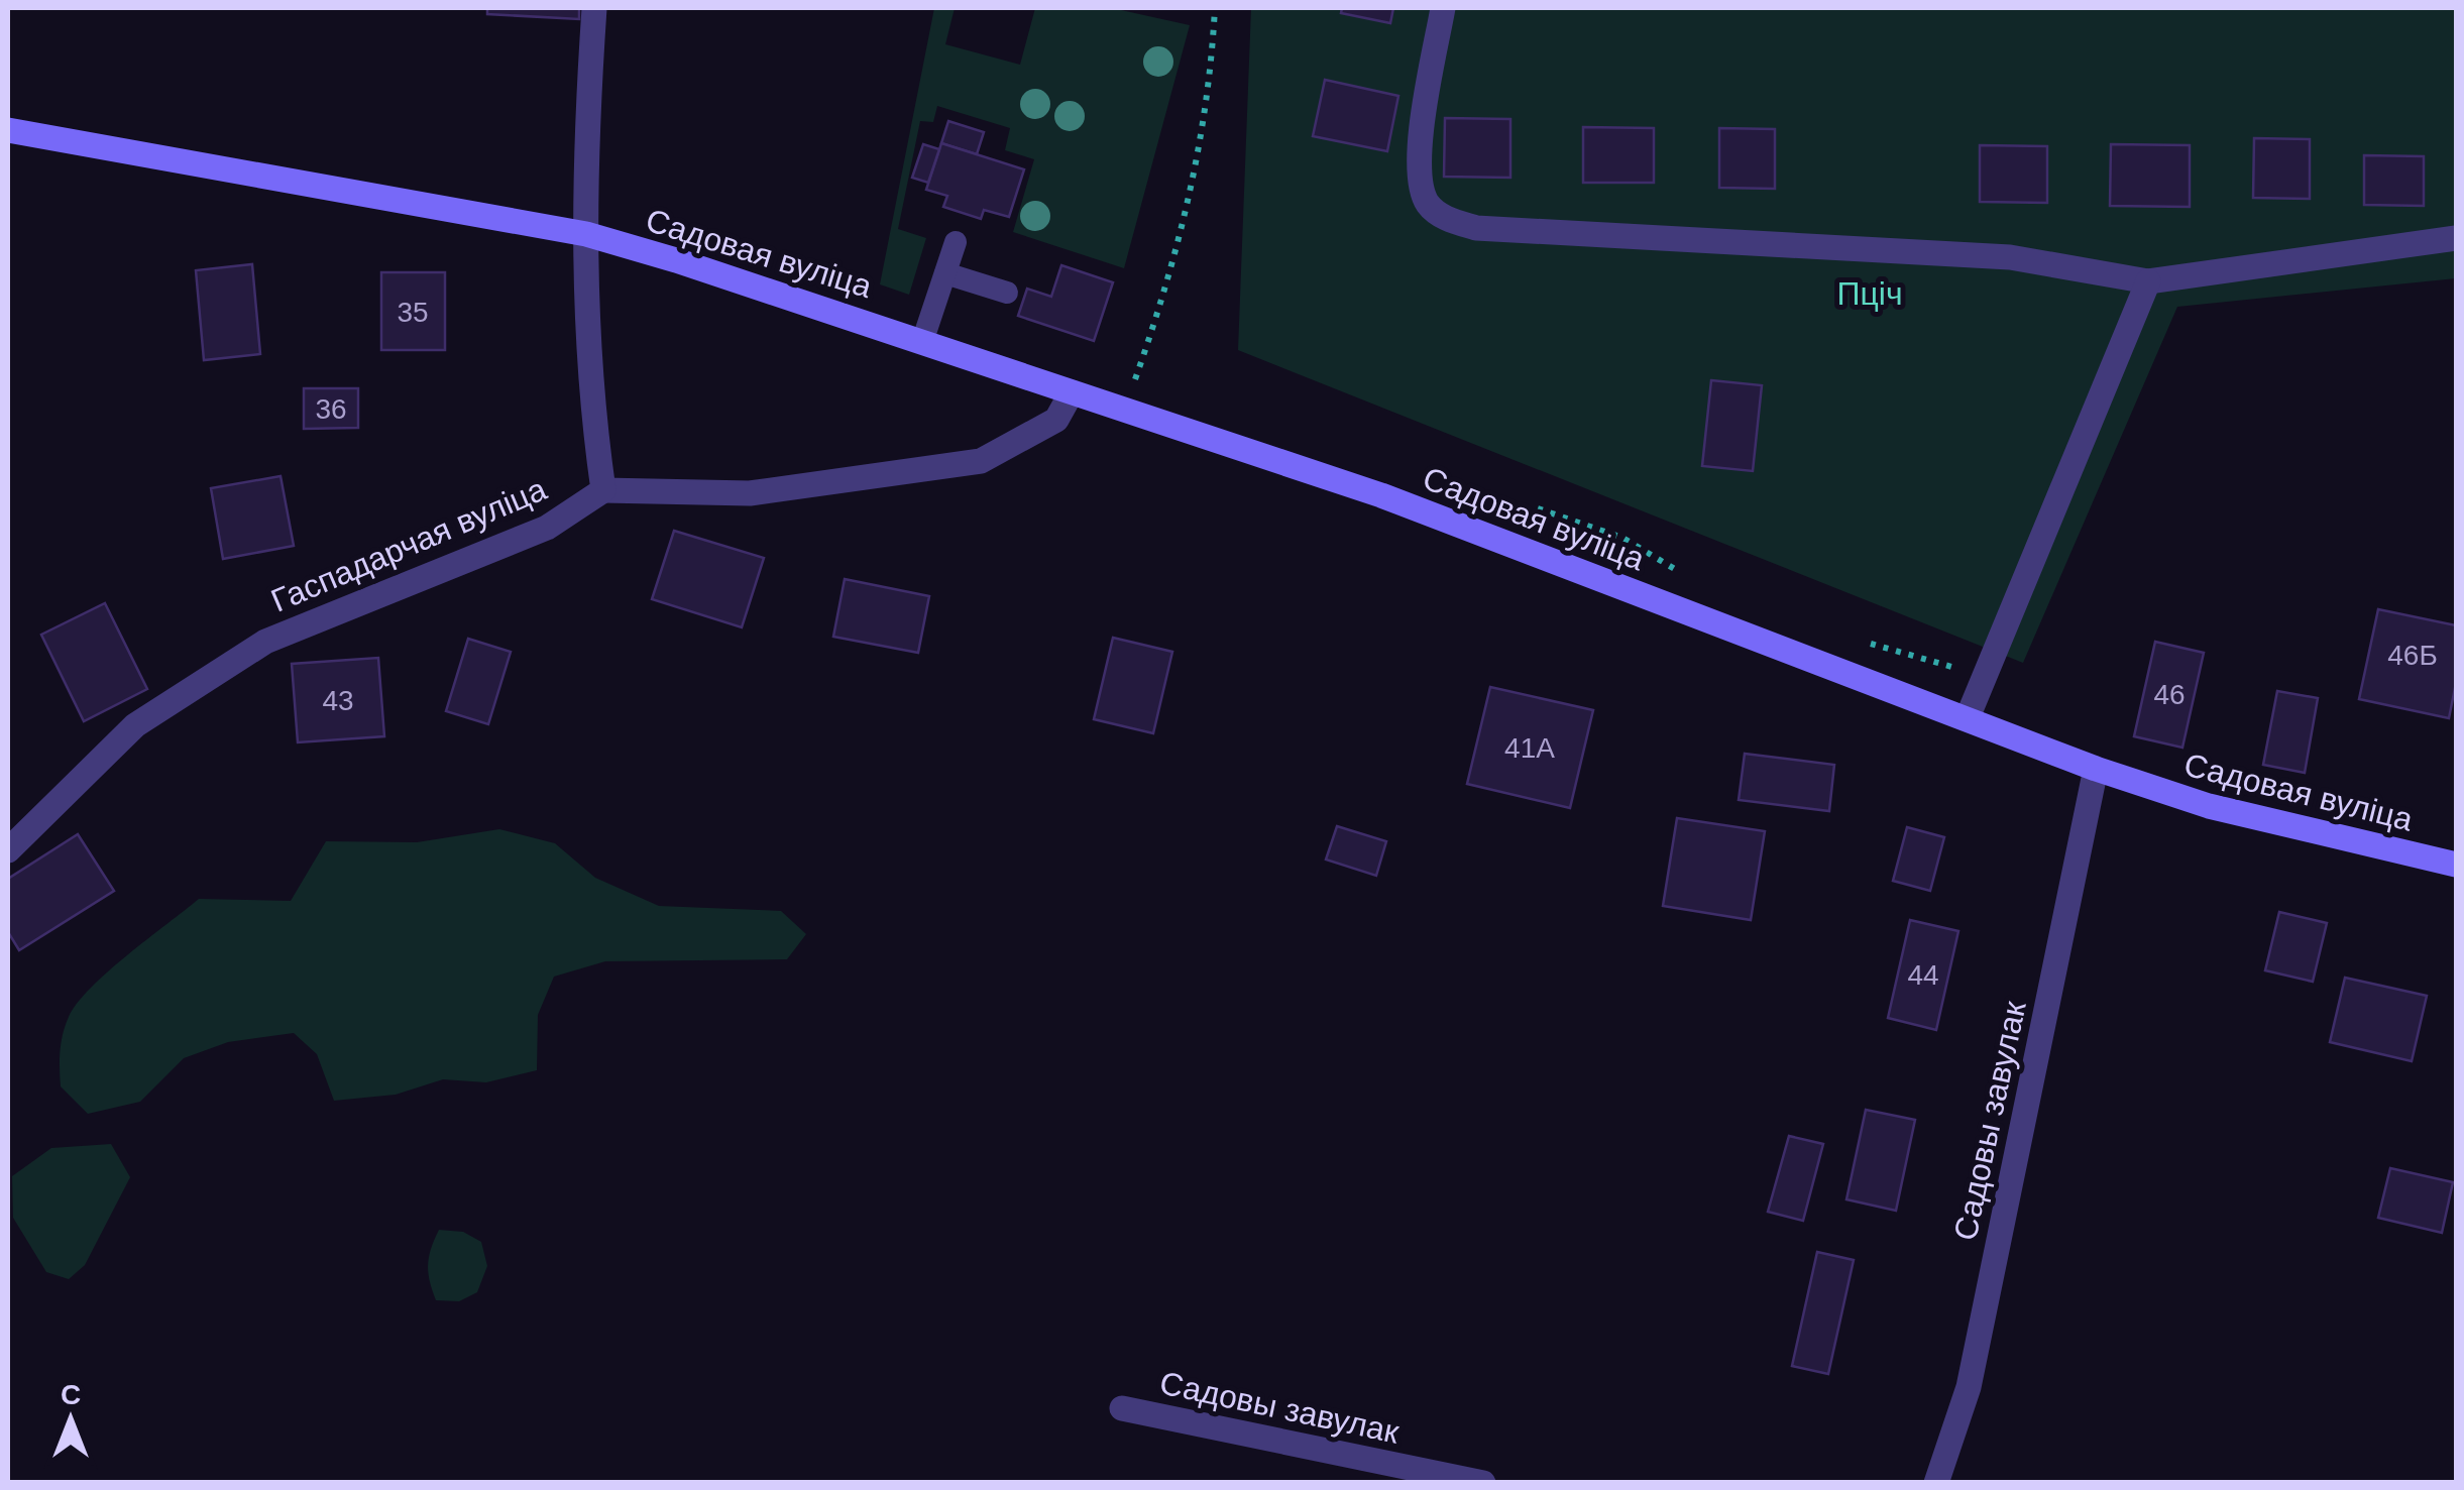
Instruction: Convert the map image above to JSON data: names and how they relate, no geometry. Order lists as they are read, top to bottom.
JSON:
{
  "streets": {
    "street": ["Садовая вуліца", "Гаспадарчая вуліца", "Садовы завулак"]
  },
  "crossings": [
    ["Садовая вуліца", "Садовы завулак"]
  ],
  "parks": ["Пціч"],
  "house_numbers": [
    "35",
    "36",
    "46Б",
    "46",
    "43",
    "41А",
    "44"
  ],
  "north": "top"
}
